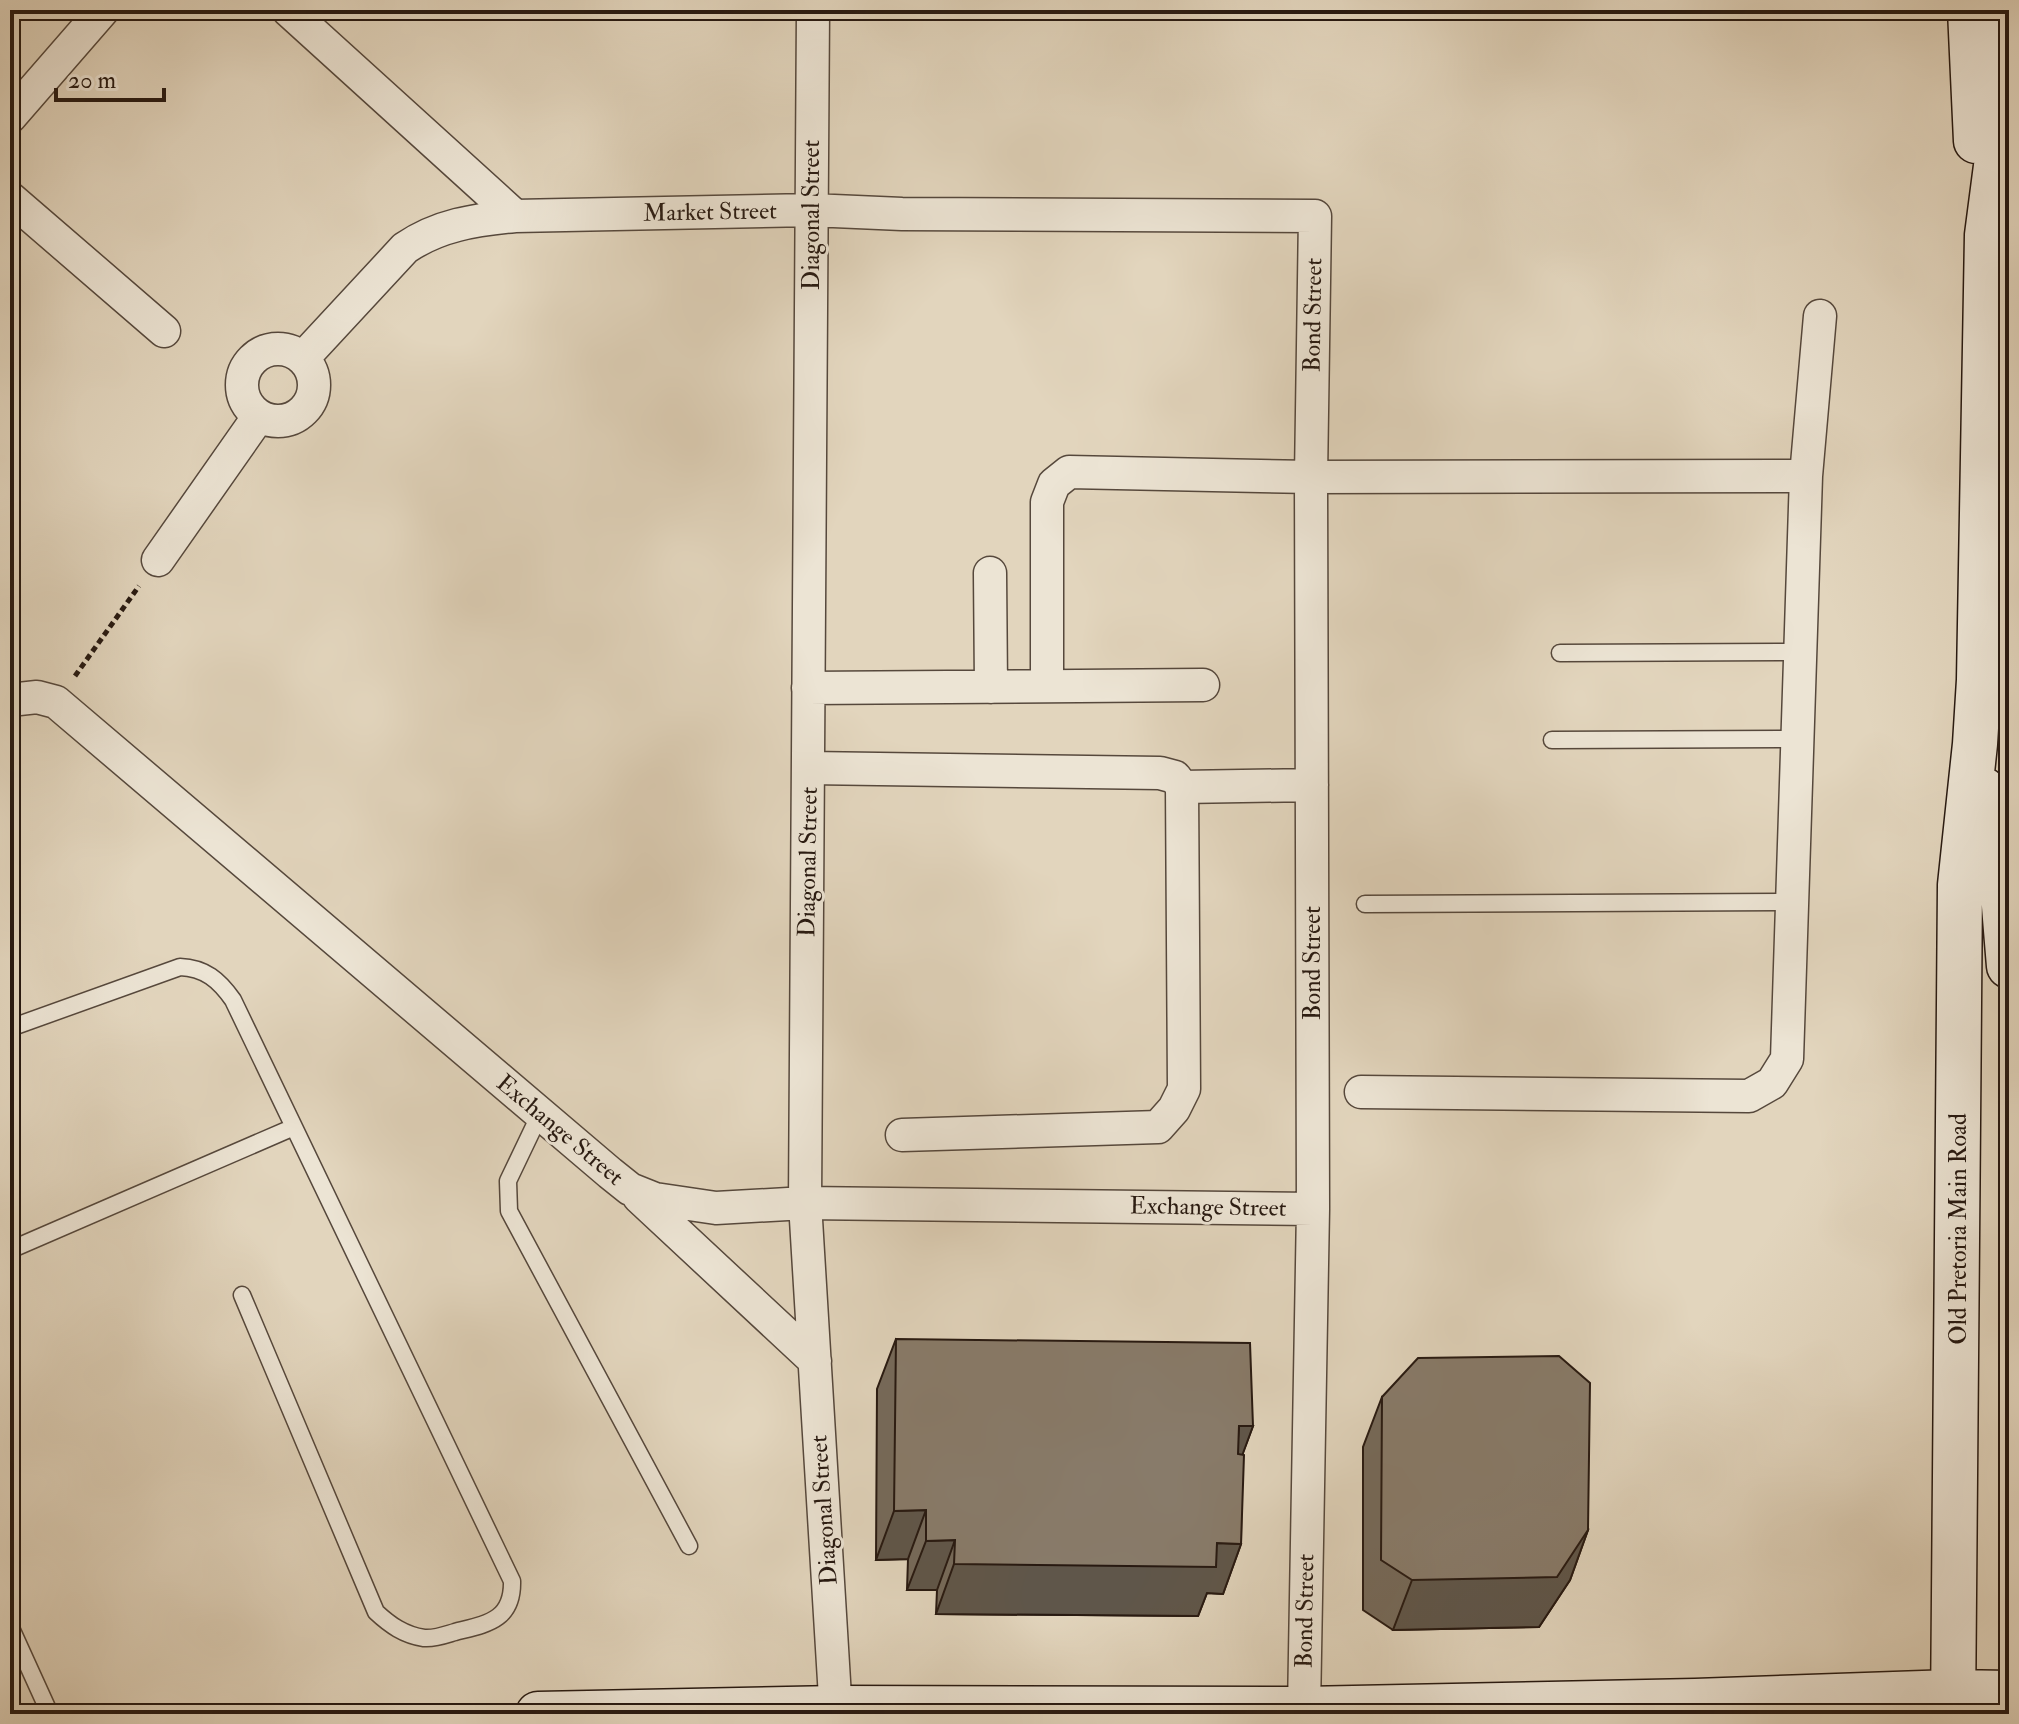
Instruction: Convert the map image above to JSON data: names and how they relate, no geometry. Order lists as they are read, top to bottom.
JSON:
{
  "streets": {
    "main road": ["Old Pretoria Main Road"],
    "street": [
      "Market Street",
      "Diagonal Street",
      "Bond Street",
      "Exchange Street"
    ]
  },
  "crossings": [
    ["Market Street", "Diagonal Street"],
    ["Market Street", "Bond Street"],
    ["Diagonal Street", "Exchange Street"],
    ["Bond Street", "Exchange Street"]
  ],
  "scale_bar": "20 m"
}
